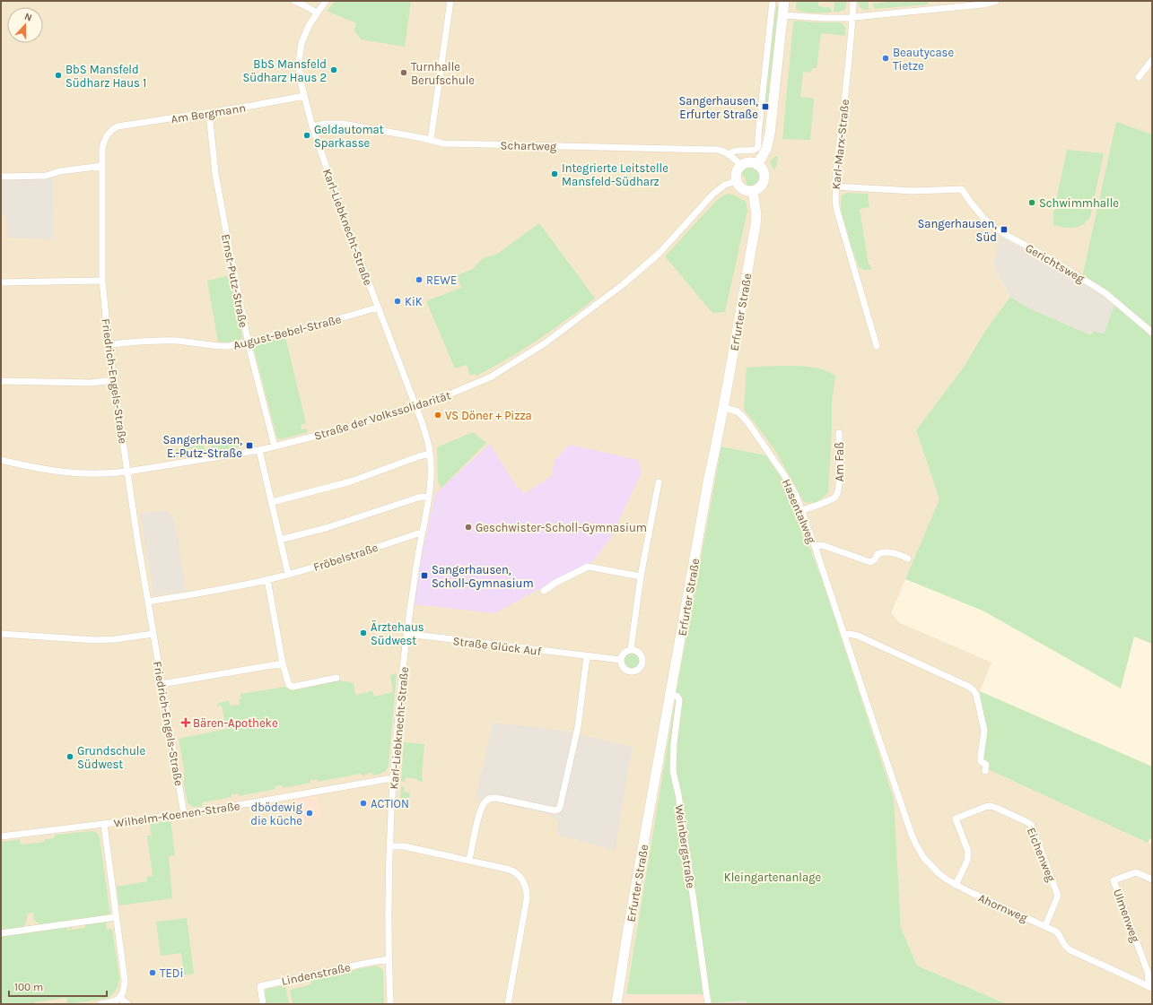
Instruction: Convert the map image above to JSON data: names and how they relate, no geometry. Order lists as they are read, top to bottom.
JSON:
{
  "streets": {
    "main road": ["Erfurter Straße"],
    "street": [
      "Am Bergmann",
      "Karl-Marx-Straße",
      "Schartweg",
      "Karl-Liebknecht-Straße",
      "Gerichtsweg",
      "Ernst-Putz-Straße",
      "August-Bebel-Straße",
      "Friedrich-Engels-Straße",
      "Straße der Volkssolidarität",
      "Am Faß",
      "Hasentalweg",
      "Fröbelstraße",
      "Straße Glück Auf",
      "Wilhelm-Koenen-Straße",
      "Weinbergstraße",
      "Eichenweg",
      "Ahornweg",
      "Ulmenweg",
      "Lindenstraße"
    ]
  },
  "crossings": [
    ["Am Bergmann", "Karl-Liebknecht-Straße"],
    ["Am Bergmann", "Ernst-Putz-Straße"],
    ["Am Bergmann", "Friedrich-Engels-Straße"],
    ["Karl-Marx-Straße", "Gerichtsweg"],
    ["Schartweg", "Karl-Liebknecht-Straße"],
    ["Schartweg", "Erfurter Straße"],
    ["Schartweg", "Straße der Volkssolidarität"],
    ["Karl-Liebknecht-Straße", "August-Bebel-Straße"],
    ["Karl-Liebknecht-Straße", "Straße der Volkssolidarität"],
    ["Karl-Liebknecht-Straße", "Fröbelstraße"],
    ["Karl-Liebknecht-Straße", "Straße Glück Auf"],
    ["Karl-Liebknecht-Straße", "Wilhelm-Koenen-Straße"],
    ["Karl-Liebknecht-Straße", "Lindenstraße"],
    ["Ernst-Putz-Straße", "August-Bebel-Straße"],
    ["Ernst-Putz-Straße", "Straße der Volkssolidarität"],
    ["Erfurter Straße", "Straße der Volkssolidarität"],
    ["Erfurter Straße", "Hasentalweg"],
    ["Erfurter Straße", "Weinbergstraße"],
    ["August-Bebel-Straße", "Friedrich-Engels-Straße"],
    ["Friedrich-Engels-Straße", "Straße der Volkssolidarität"],
    ["Friedrich-Engels-Straße", "Fröbelstraße"],
    ["Friedrich-Engels-Straße", "Wilhelm-Koenen-Straße"],
    ["Am Faß", "Hasentalweg"],
    ["Hasentalweg", "Ahornweg"],
    ["Eichenweg", "Ahornweg"],
    ["Ahornweg", "Ulmenweg"]
  ],
  "parks": ["Kleingartenanlage"],
  "places": {
    "other": [
      "Beautycase Tietze",
      "BbS Mansfeld Südharz Haus 2",
      "Turnhalle Berufschule",
      "BbS Mansfeld Südharz Haus 1",
      "Geldautomat Sparkasse",
      "Integrierte Leitstelle Mansfeld-Südharz",
      "Schwimmhalle",
      "REWE",
      "KiK",
      "VS Döner + Pizza",
      "Geschwister-Scholl-Gymnasium",
      "Ärztehaus Südwest",
      "Grundschule Südwest",
      "ACTION",
      "dbödewig die küche",
      "TEDi"
    ],
    "transit": [
      "Sangerhausen, Erfurter Straße",
      "Sangerhausen, Süd",
      "Sangerhausen, E.-Putz-Straße",
      "Sangerhausen, Scholl-Gymnasium"
    ],
    "health": ["Bären-Apotheke"]
  },
  "scale_bar": "100 m",
  "north": "top"
}
